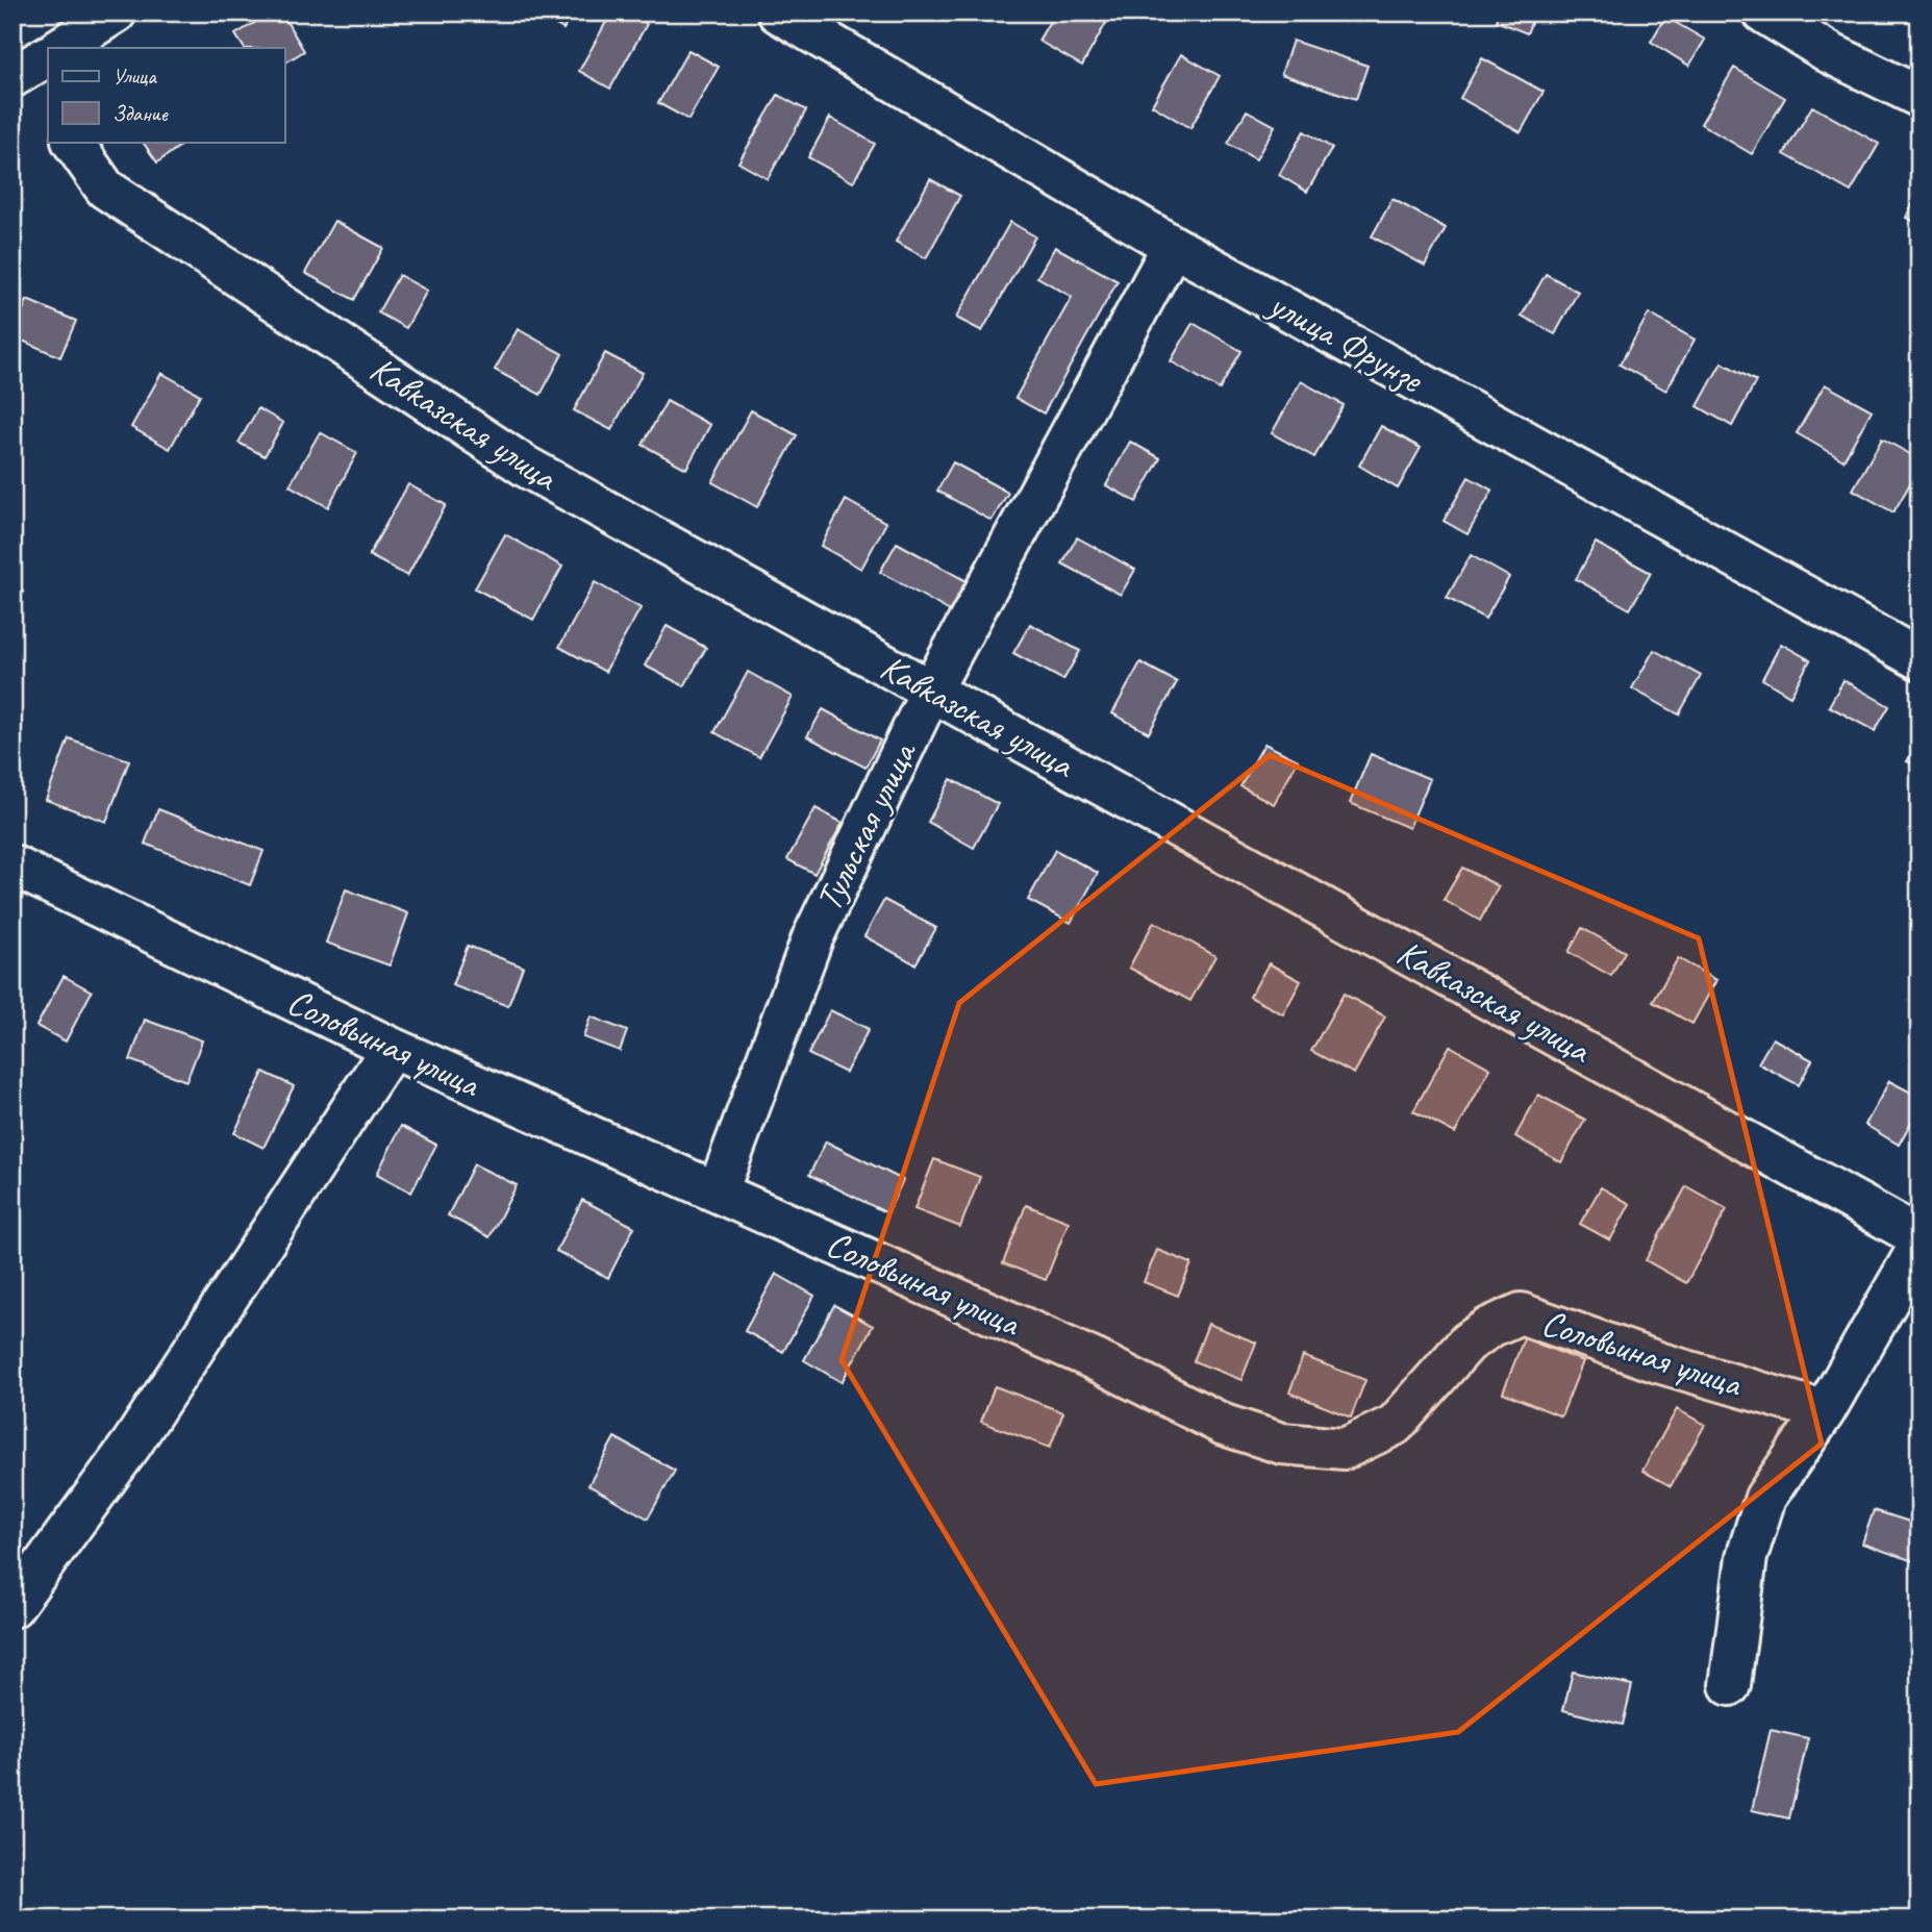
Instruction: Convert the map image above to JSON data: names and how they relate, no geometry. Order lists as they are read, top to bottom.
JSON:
{
  "streets": {
    "street": [
      "улица Фрунзе",
      "Кавказская улица",
      "Тульская улица",
      "Соловьиная улица"
    ]
  },
  "crossings": [
    ["улица Фрунзе", "Тульская улица"],
    ["Кавказская улица", "Тульская улица"],
    ["Тульская улица", "Соловьиная улица"]
  ],
  "legend": ["Улица", "Здание"]
}
